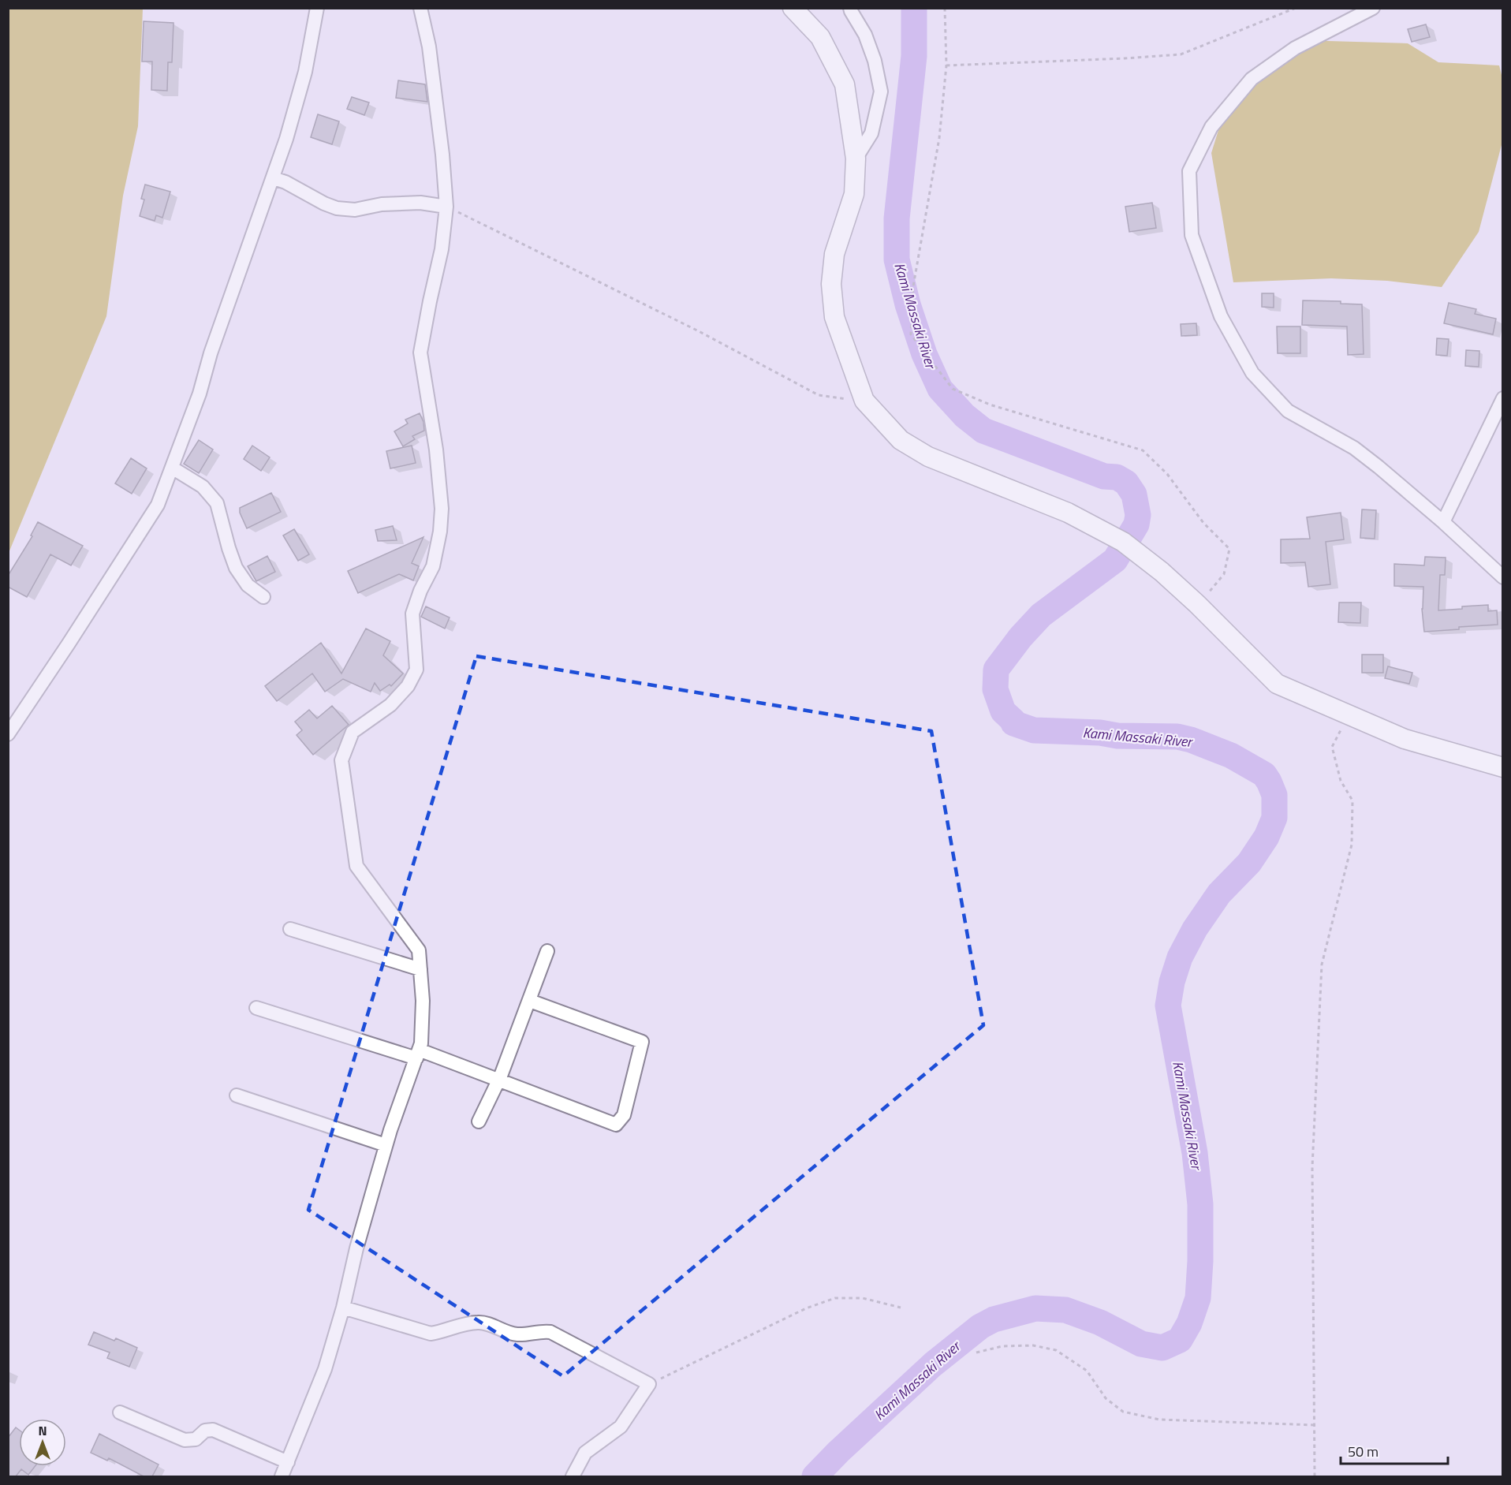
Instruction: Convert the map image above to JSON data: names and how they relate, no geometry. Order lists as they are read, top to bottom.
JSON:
{
  "water": ["Kami Massaki River"],
  "scale_bar": "50 m",
  "north": "top"
}
